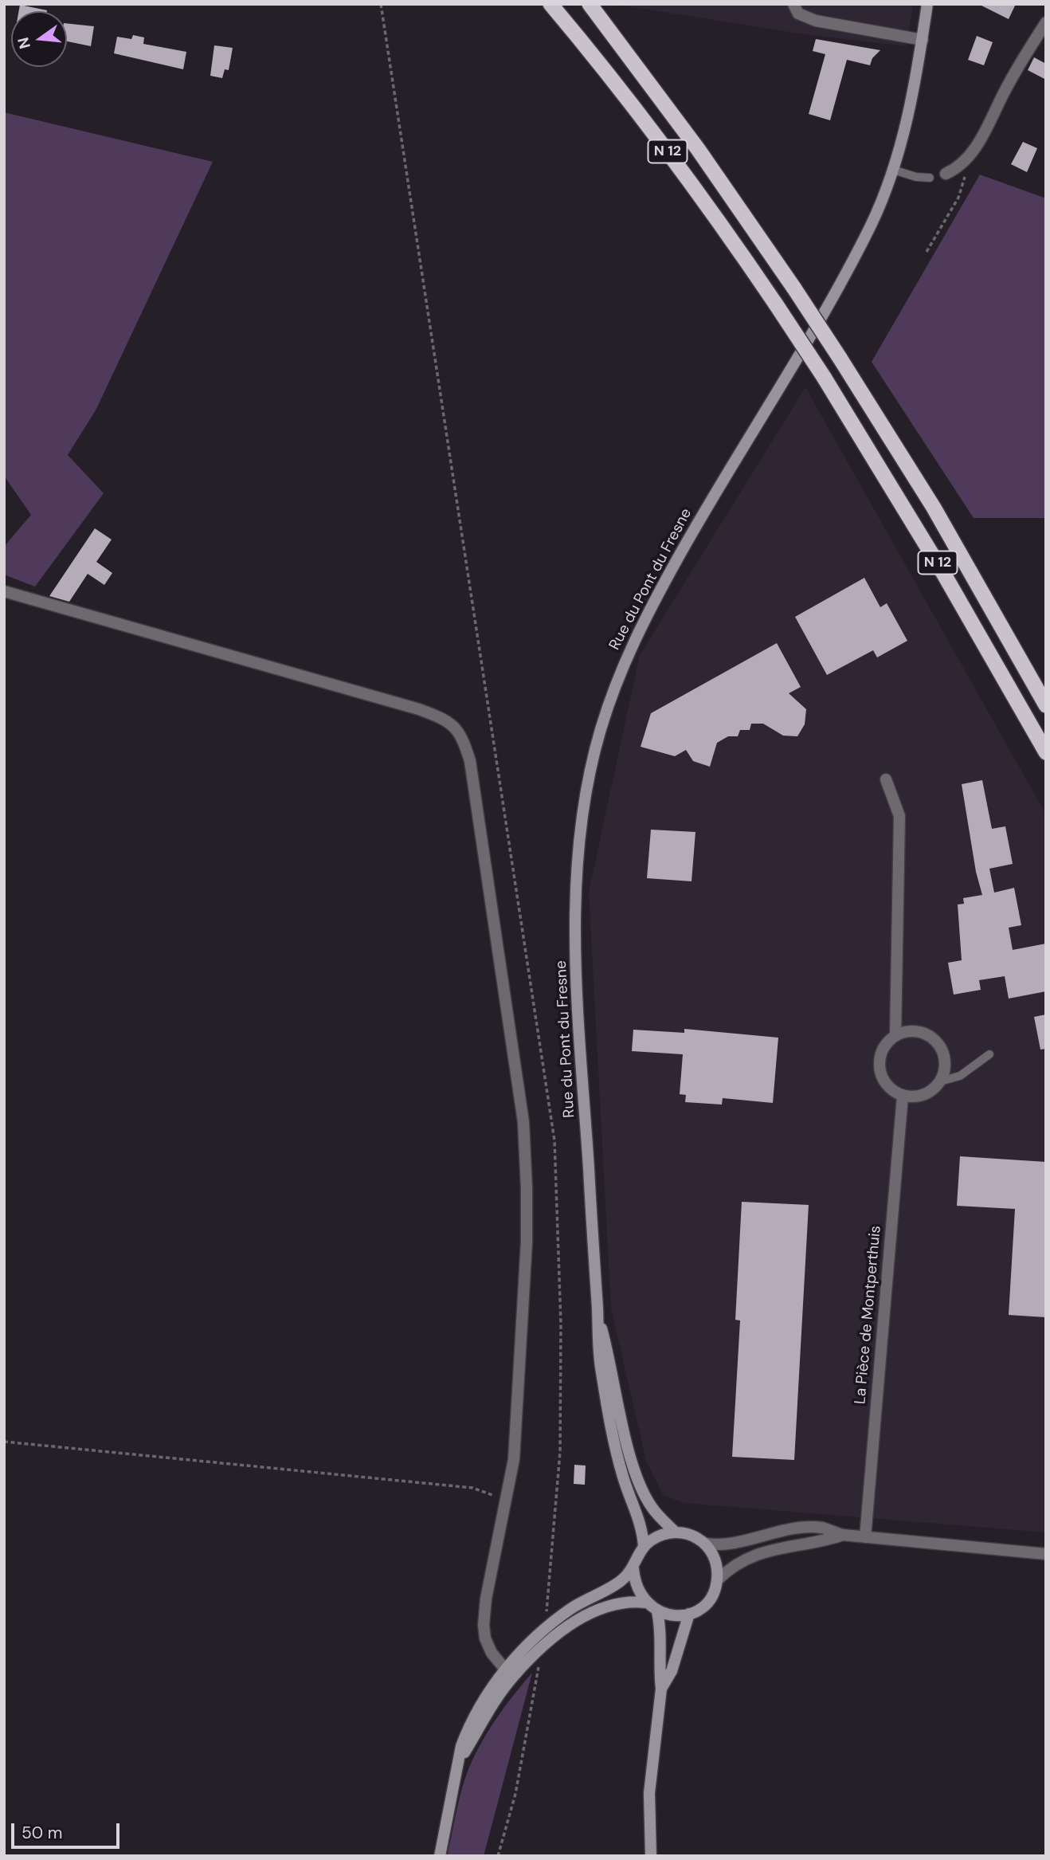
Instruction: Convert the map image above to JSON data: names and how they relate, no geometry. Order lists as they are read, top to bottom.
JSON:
{
  "streets": {
    "highway": ["N 12"],
    "main road": ["Rue du Pont du Fresne"],
    "street": ["La Pièce de Montperthuis"]
  },
  "scale_bar": "50 m",
  "north": "left"
}
